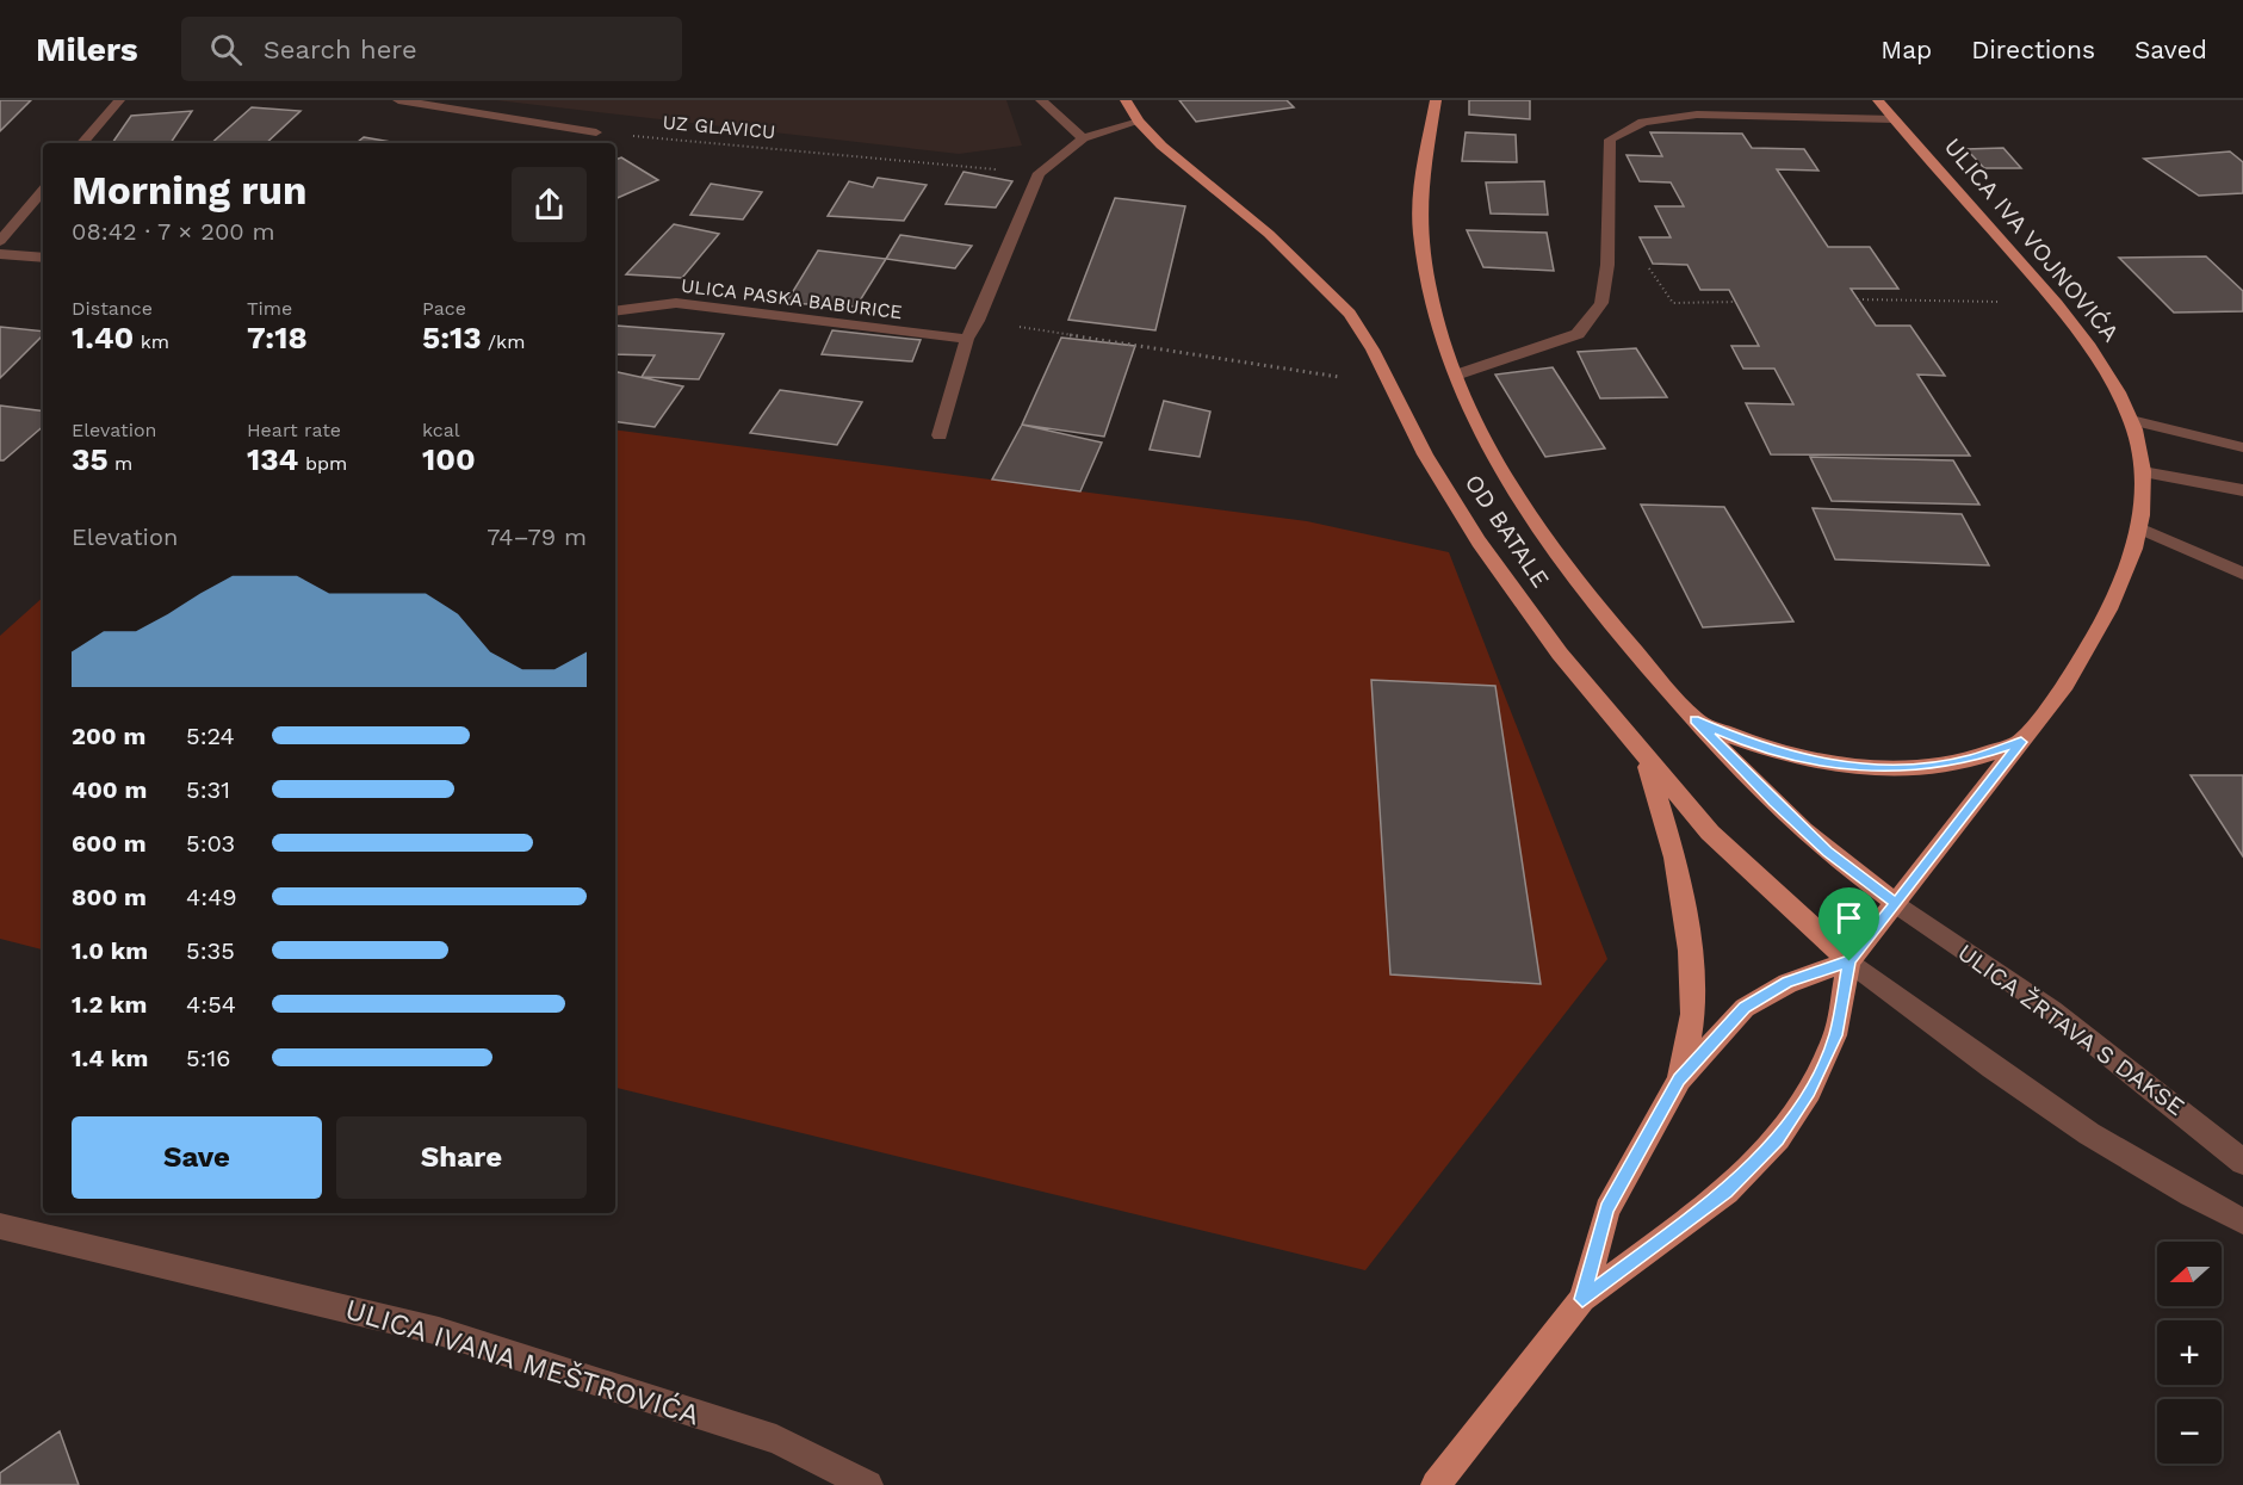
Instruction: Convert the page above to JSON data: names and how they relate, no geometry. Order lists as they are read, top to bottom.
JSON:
{
  "streets": {
    "main road": ["ULICA IVA VOJNOVIĆA", "OD BATALE"],
    "street": ["ULICA PASKA BABURICE", "ULICA ŽRTAVA S DAKSE", "ULICA IVANA MEŠTROVIĆA"],
    "path": ["UZ GLAVICU"]
  },
  "crossings": [
    ["ULICA IVA VOJNOVIĆA", "OD BATALE"],
    ["ULICA IVA VOJNOVIĆA", "ULICA ŽRTAVA S DAKSE"]
  ],
  "north": "left",
  "page": {
    "header": "Milers",
    "search": "Search here",
    "nav": ["Map", "Directions", "Saved"],
    "heading": ["Morning run", "08:42 · 7 × 200 m"],
    "stats": [
      ["Distance", "1.40 km"],
      ["Time", "7:18"],
      ["Pace", "5:13 /km"],
      ["Elevation", "35 m"],
      ["Heart rate", "134 bpm"],
      ["kcal", "100"]
    ],
    "chart": ["Elevation", "74–79 m"],
    "list": [
      {
        "name": "200 m",
        "note": "5:24"
      },
      {
        "name": "400 m",
        "note": "5:31"
      },
      {
        "name": "600 m",
        "note": "5:03"
      },
      {
        "name": "800 m",
        "note": "4:49"
      },
      {
        "name": "1.0 km",
        "note": "5:35"
      },
      {
        "name": "1.2 km",
        "note": "4:54"
      },
      {
        "name": "1.4 km",
        "note": "5:16"
      }
    ],
    "buttons": ["Save", "Share"],
    "map_buttons": ["+", "−"]
  }
}
